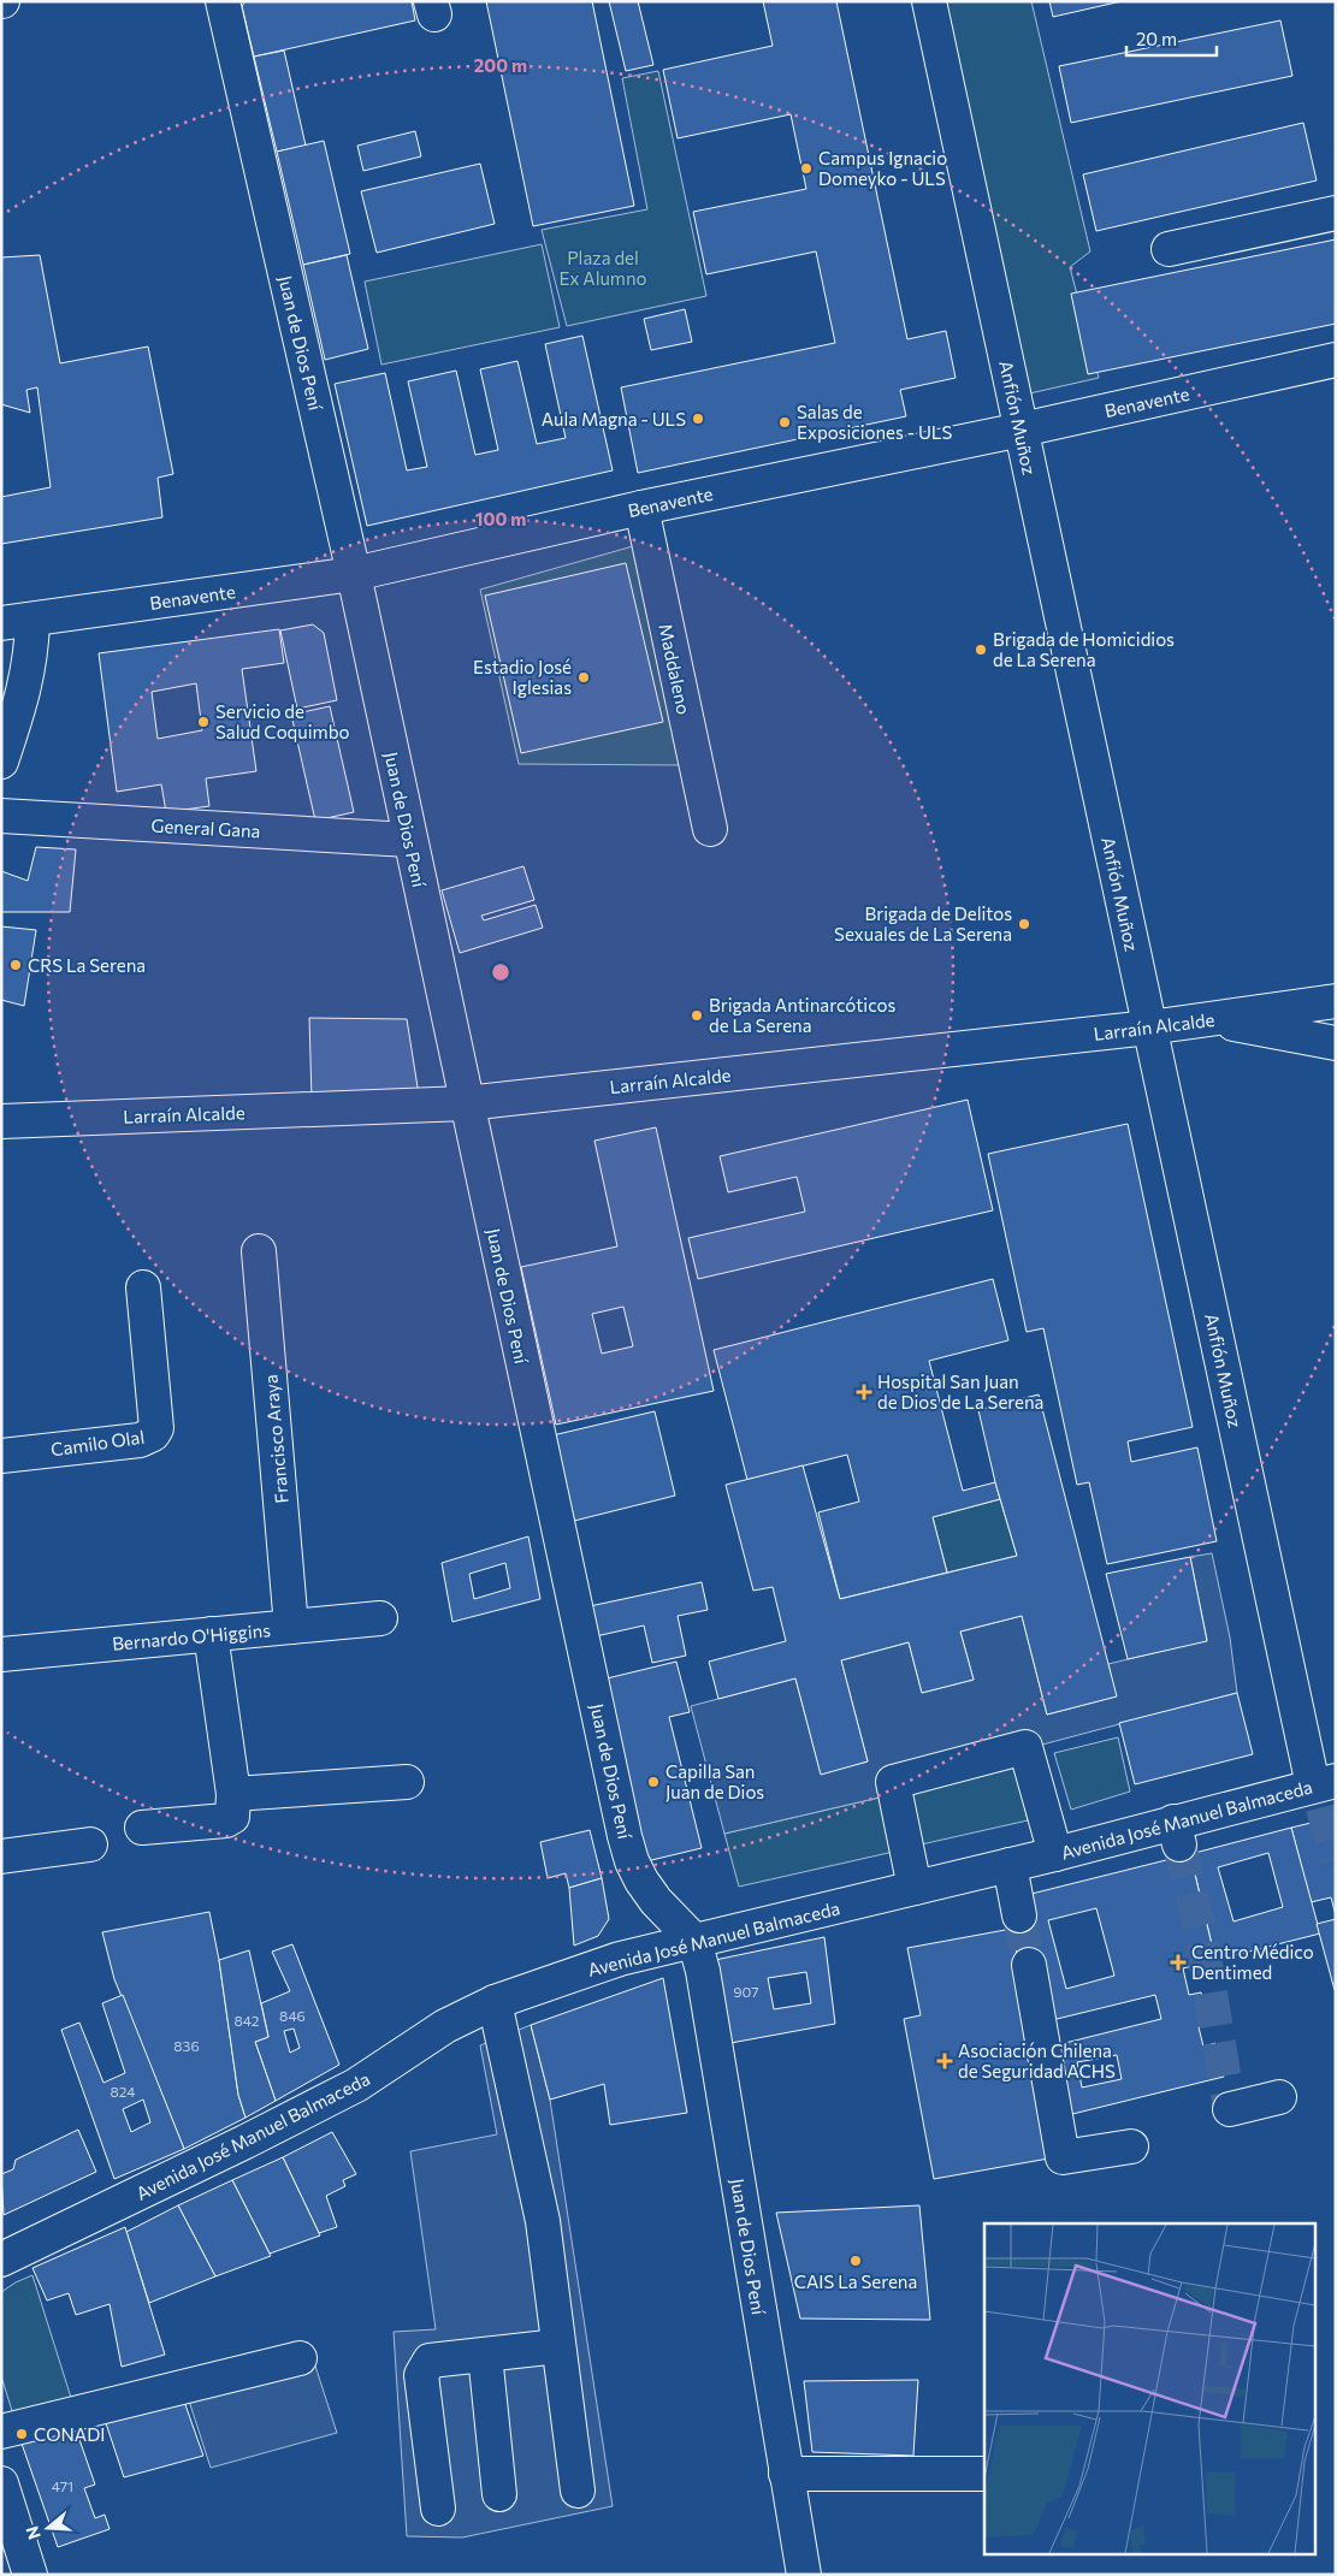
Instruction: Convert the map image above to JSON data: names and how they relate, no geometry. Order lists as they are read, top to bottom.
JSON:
{
  "streets": {
    "main road": [
      "Juan de Dios Pení",
      "Benavente",
      "Anfión Muñoz",
      "Maddaleno",
      "General Gana",
      "Larraín Alcalde",
      "Francisco Araya",
      "Camilo Olal",
      "Bernardo O'Higgins",
      "Avenida José Manuel Balmaceda"
    ]
  },
  "crossings": [
    ["Juan de Dios Pení", "Benavente"],
    ["Juan de Dios Pení", "General Gana"],
    ["Juan de Dios Pení", "Larraín Alcalde"],
    ["Juan de Dios Pení", "Avenida José Manuel Balmaceda"],
    ["Benavente", "Anfión Muñoz"],
    ["Benavente", "Maddaleno"],
    ["Anfión Muñoz", "Larraín Alcalde"],
    ["Anfión Muñoz", "Avenida José Manuel Balmaceda"],
    ["Francisco Araya", "Bernardo O'Higgins"]
  ],
  "parks": ["Plaza del Ex Alumno"],
  "places": {
    "other": [
      "Campus Ignacio Domeyko - ULS",
      "Aula Magna - ULS",
      "Salas de Exposiciones - ULS",
      "Brigada de Homicidios de La Serena",
      "Estadio José Iglesias",
      "Servicio de Salud Coquimbo",
      "Brigada de Delitos Sexuales de La Serena",
      "CRS La Serena",
      "Brigada Antinarcóticos de La Serena",
      "Capilla San Juan de Dios",
      "CAIS La Serena",
      "CONADI"
    ],
    "health": ["Hospital San Juan de Dios de La Serena", "Centro Médico Dentimed", "Asociación Chilena de Seguridad ACHS"]
  },
  "house_numbers": [
    "907",
    "846",
    "842",
    "836",
    "824",
    "471"
  ],
  "scale_bar": "20 m",
  "north": "left",
  "rings": ["200 m", "100 m"]
}
